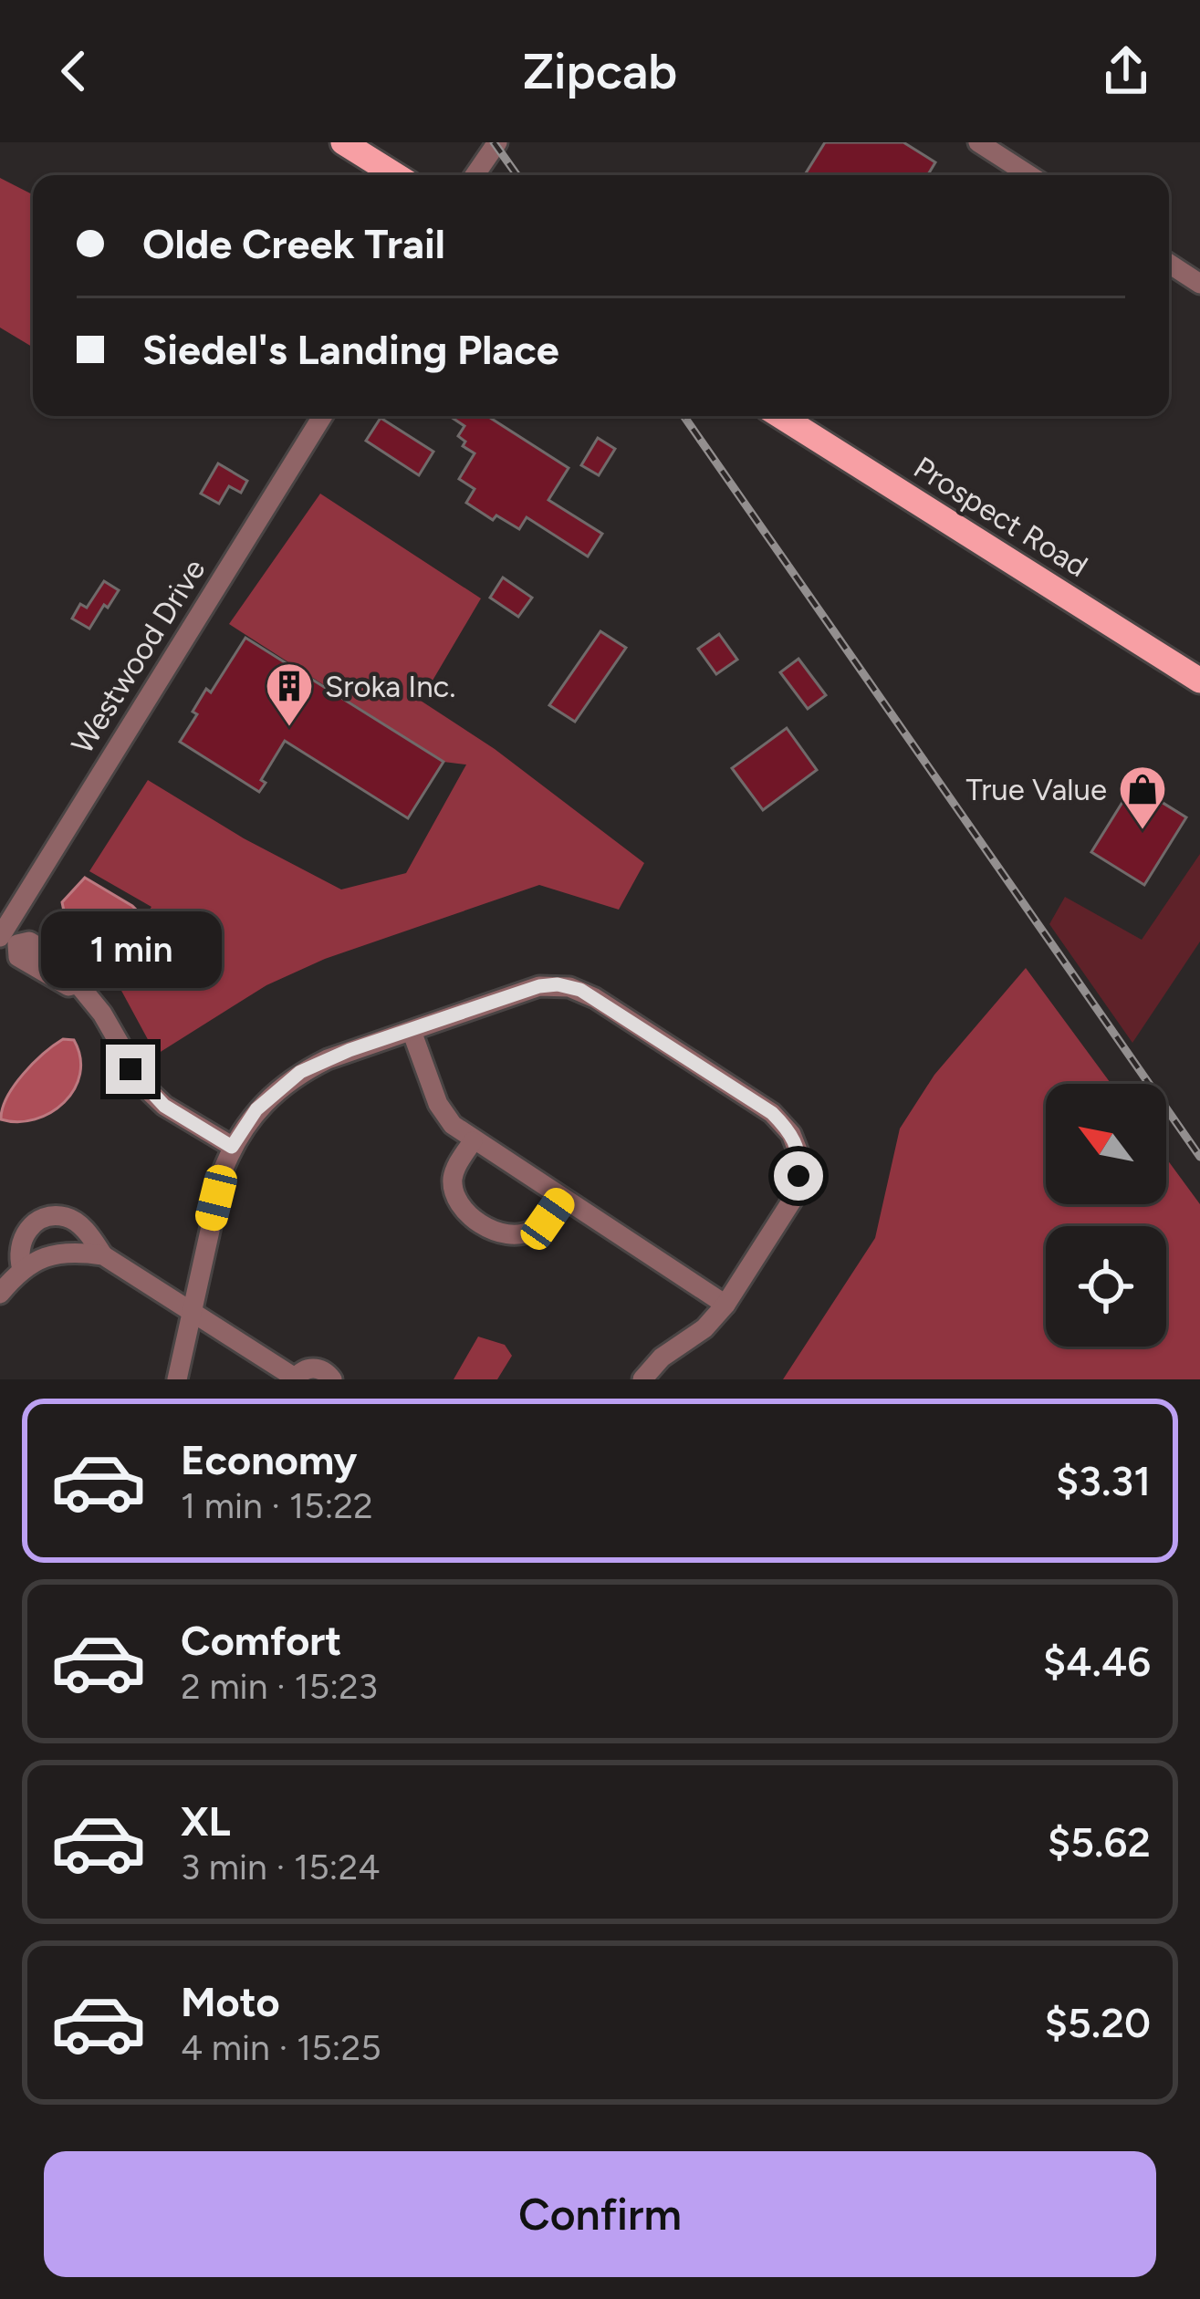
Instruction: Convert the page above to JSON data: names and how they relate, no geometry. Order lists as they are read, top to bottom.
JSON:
{
  "streets": {
    "main road": ["Prospect Road"],
    "street": ["Westwood Drive"]
  },
  "places": {
    "building": ["Sroka Inc."],
    "shop": ["True Value"]
  },
  "north": "top left",
  "page": {
    "header": "Zipcab",
    "banner": ["Olde Creek Trail", "Siedel's Landing Place"],
    "bubble": "1 min",
    "list": [
      {
        "name": "Economy",
        "note": "1 min · 15:22",
        "value": "$3.31"
      },
      {
        "name": "Comfort",
        "note": "2 min · 15:23",
        "value": "$4.46"
      },
      {
        "name": "XL",
        "note": "3 min · 15:24",
        "value": "$5.62"
      },
      {
        "name": "Moto",
        "note": "4 min · 15:25",
        "value": "$5.20"
      }
    ],
    "buttons": "Confirm"
  }
}
